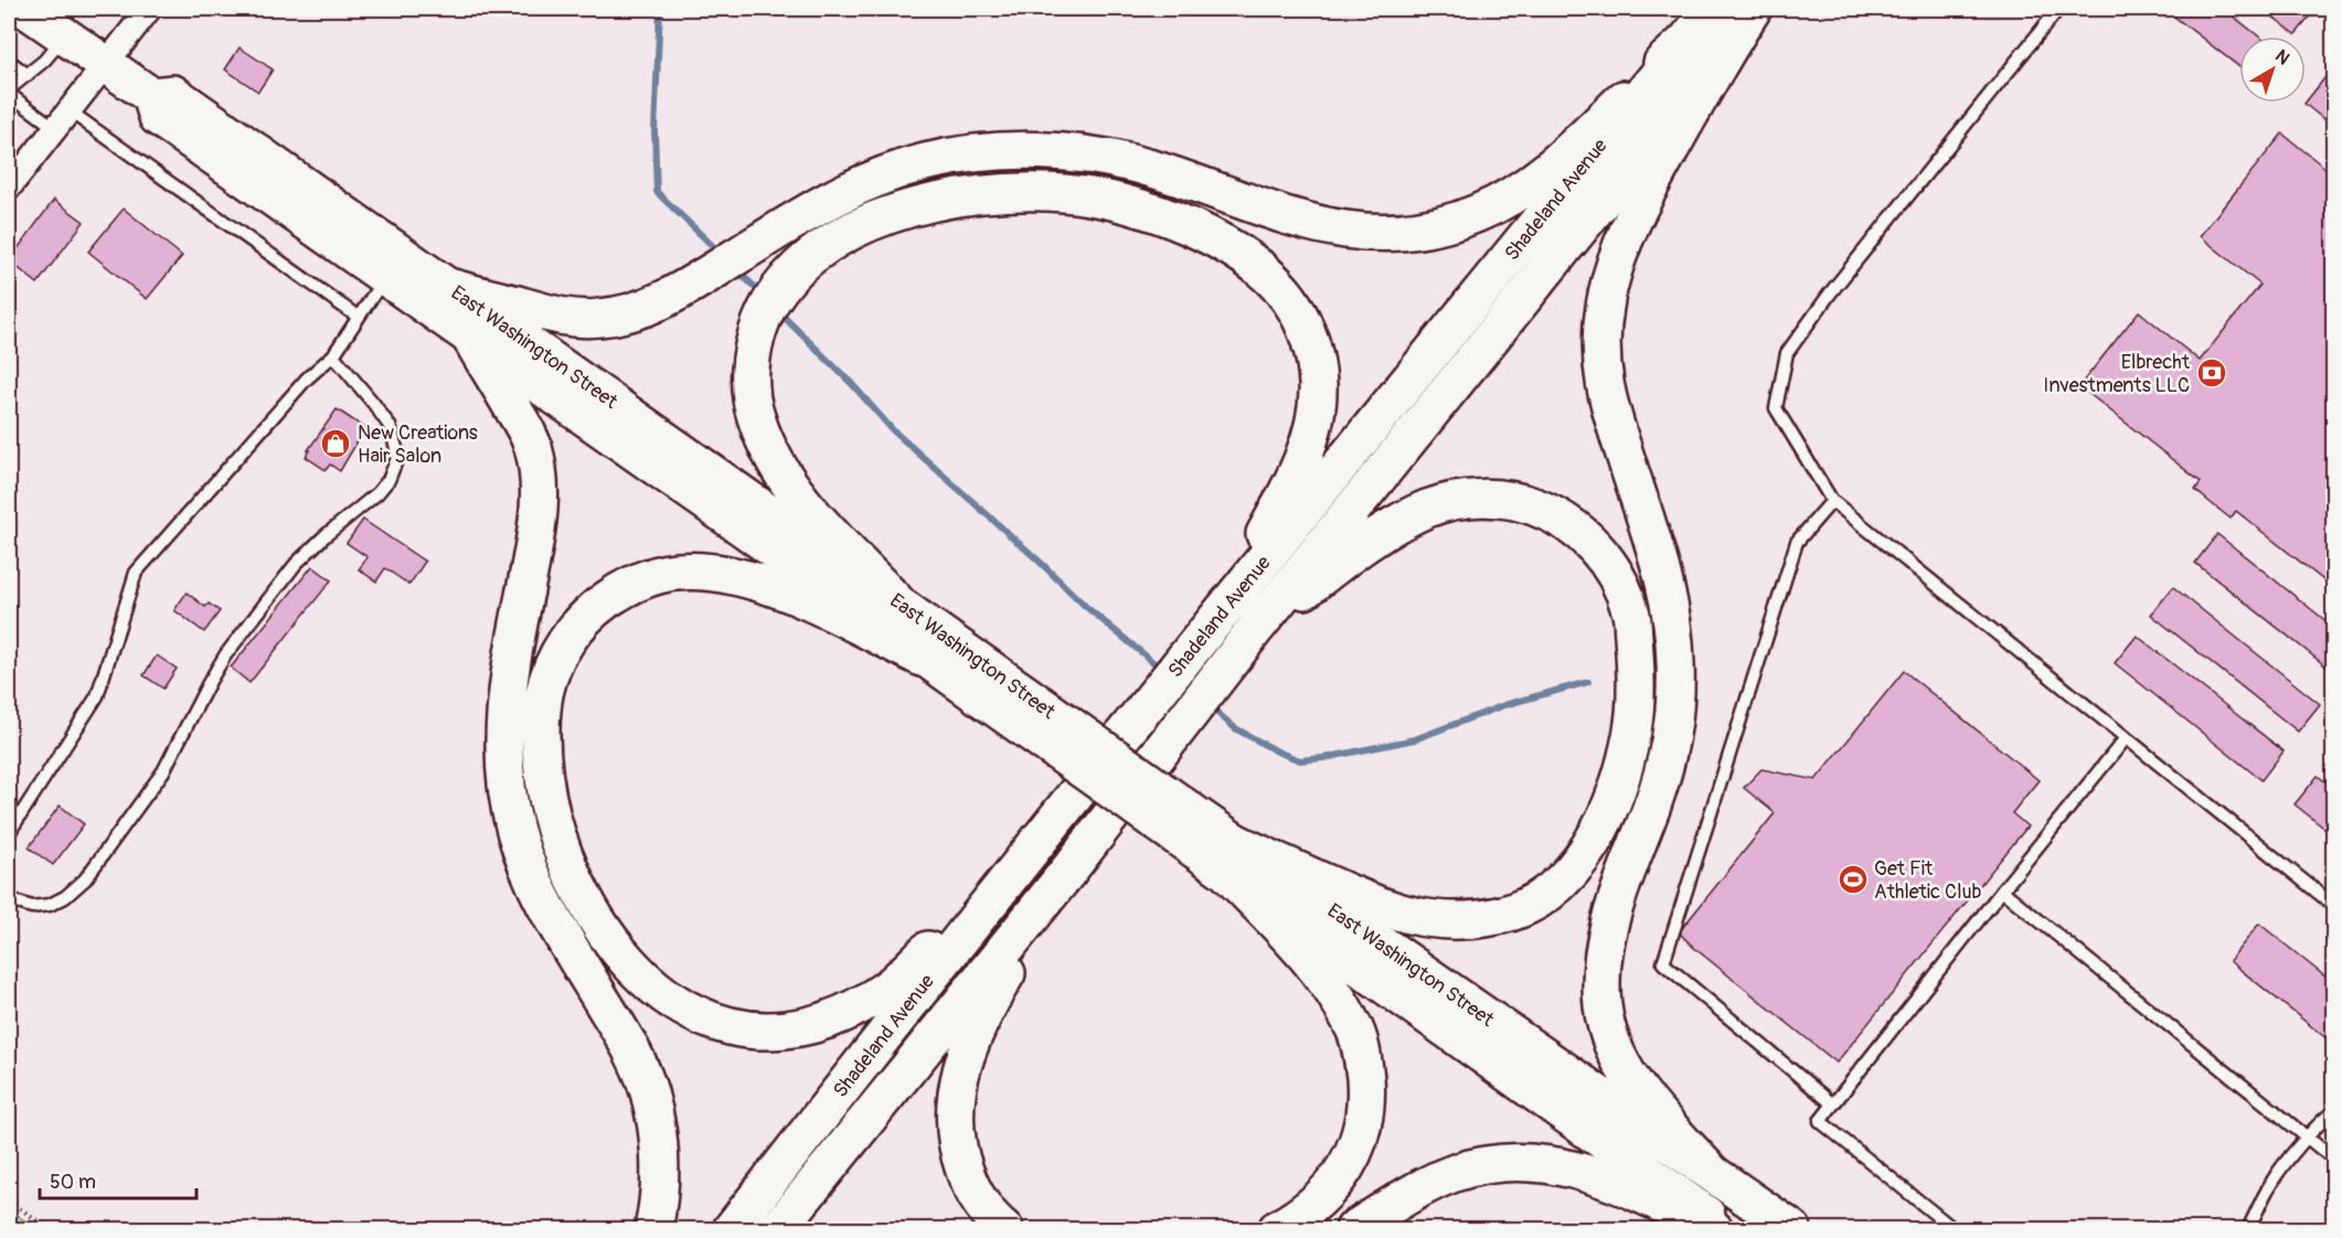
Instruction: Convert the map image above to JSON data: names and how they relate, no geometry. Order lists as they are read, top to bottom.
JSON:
{
  "streets": {
    "main road": ["Shadeland Avenue", "East Washington Street"]
  },
  "places": {
    "bank": ["Elbrecht Investments LLC"],
    "shop": ["New Creations Hair Salon"],
    "sports": ["Get Fit Athletic Club"]
  },
  "scale_bar": "50 m",
  "north": "top right"
}
